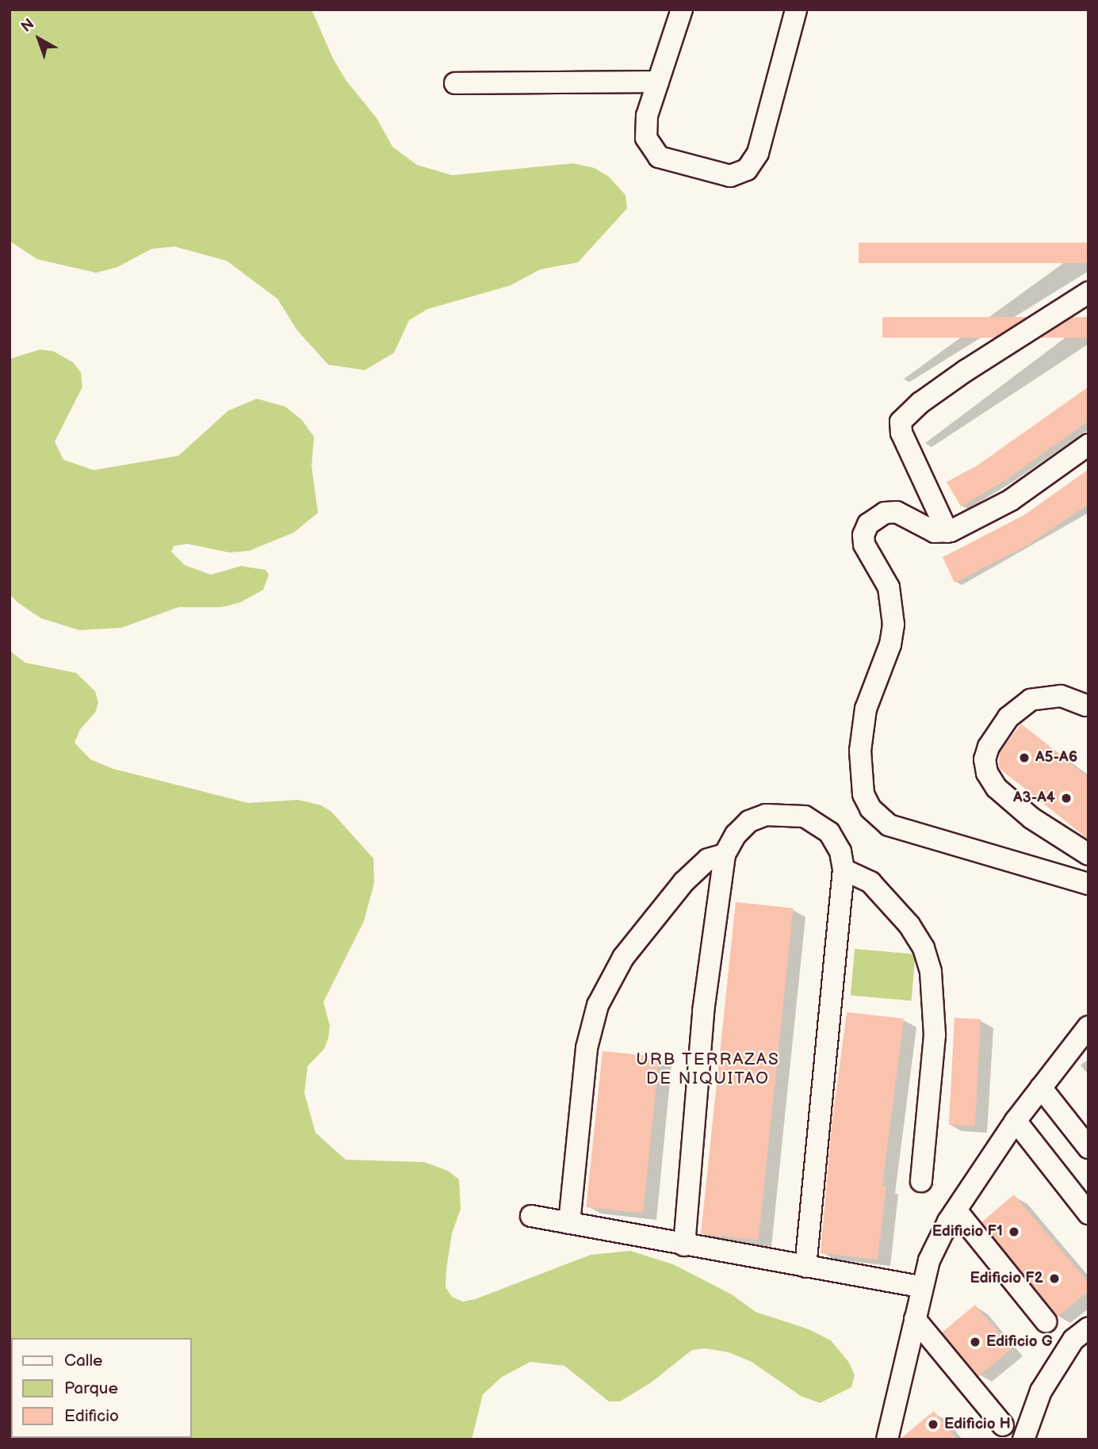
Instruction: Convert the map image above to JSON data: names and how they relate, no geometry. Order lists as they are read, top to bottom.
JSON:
{
  "districts": ["URB TERRAZAS DE NIQUITAO"],
  "places": [
    "A5-A6",
    "A3-A4",
    "Edificio F1",
    "Edificio F2",
    "Edificio G",
    "Edificio H"
  ],
  "legend": ["Calle", "Parque", "Edificio"],
  "north": "top left"
}
